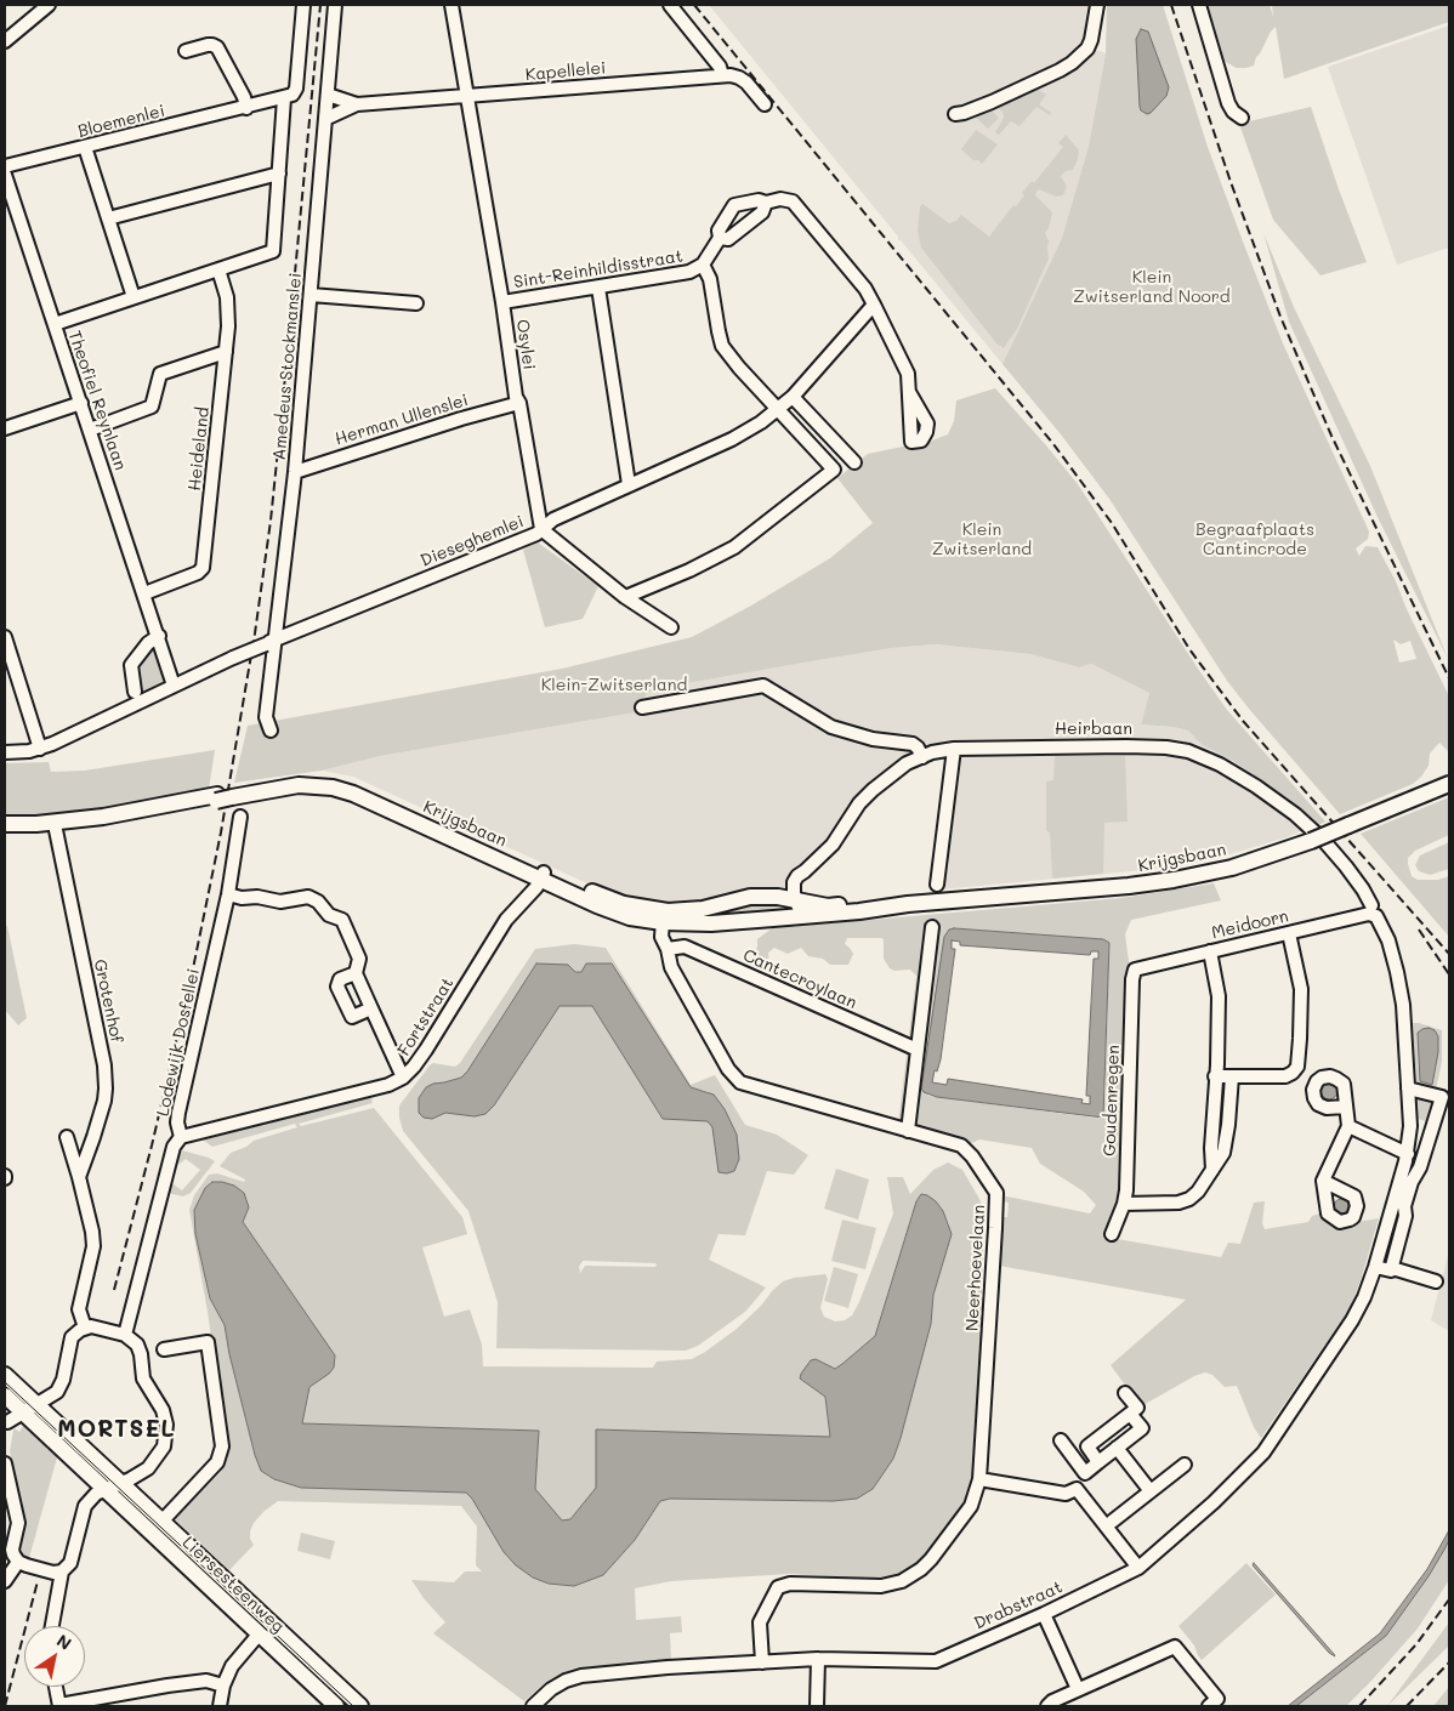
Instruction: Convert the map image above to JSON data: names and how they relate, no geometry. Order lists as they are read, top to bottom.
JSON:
{
  "streets": {
    "main road": ["Krijgsbaan", "Liersesteenweg"],
    "street": [
      "Kapellelei",
      "Bloemenlei",
      "Sint-Reinhildisstraat",
      "Osylei",
      "Amedeus Stockmanslei",
      "Theofiel Reynlaan",
      "Herman Ullenslei",
      "Heideland",
      "Dieseghemlei",
      "Heirbaan",
      "Meidoorn",
      "Cantecroylaan",
      "Grotenhof",
      "Fortstraat",
      "Lodewijk Dosfellei",
      "Goudenregen",
      "Neerhoevelaan",
      "Drabstraat"
    ]
  },
  "crossings": [
    ["Kapellelei", "Osylei"],
    ["Kapellelei", "Amedeus Stockmanslei"],
    ["Sint-Reinhildisstraat", "Osylei"],
    ["Osylei", "Herman Ullenslei"],
    ["Osylei", "Dieseghemlei"],
    ["Amedeus Stockmanslei", "Herman Ullenslei"],
    ["Amedeus Stockmanslei", "Dieseghemlei"],
    ["Theofiel Reynlaan", "Heideland"],
    ["Theofiel Reynlaan", "Dieseghemlei"],
    ["Heirbaan", "Krijgsbaan"],
    ["Heirbaan", "Meidoorn"],
    ["Heirbaan", "Drabstraat"],
    ["Krijgsbaan", "Grotenhof"],
    ["Krijgsbaan", "Fortstraat"],
    ["Krijgsbaan", "Neerhoevelaan"],
    ["Meidoorn", "Goudenregen"],
    ["Meidoorn", "Drabstraat"],
    ["Cantecroylaan", "Neerhoevelaan"],
    ["Fortstraat", "Lodewijk Dosfellei"],
    ["Neerhoevelaan", "Drabstraat"]
  ],
  "districts": ["MORTSEL"],
  "parks": [
    "Klein Zwitserland Noord",
    "Klein Zwitserland",
    "Begraafplaats Cantincrode",
    "Klein-Zwitserland"
  ],
  "north": "top right"
}
